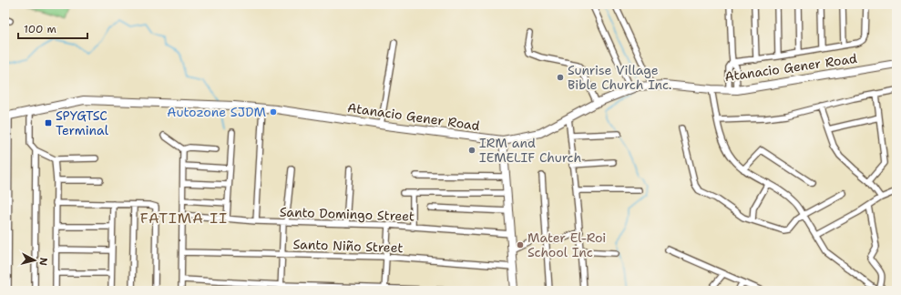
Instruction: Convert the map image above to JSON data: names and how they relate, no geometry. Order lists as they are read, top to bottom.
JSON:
{
  "streets": {
    "main road": ["Atanacio Gener Road"],
    "street": ["Santo Domingo Street", "Santo Niño Street"]
  },
  "districts": ["FATIMA II"],
  "places": {
    "other": [
      "Sunrise Village Bible Church Inc.",
      "Autozone SJDM",
      "IRM and IEMELIF Church",
      "Mater El-Roi School Inc"
    ],
    "transit": ["SPYGTSC Terminal"]
  },
  "scale_bar": "100 m",
  "north": "right"
}
